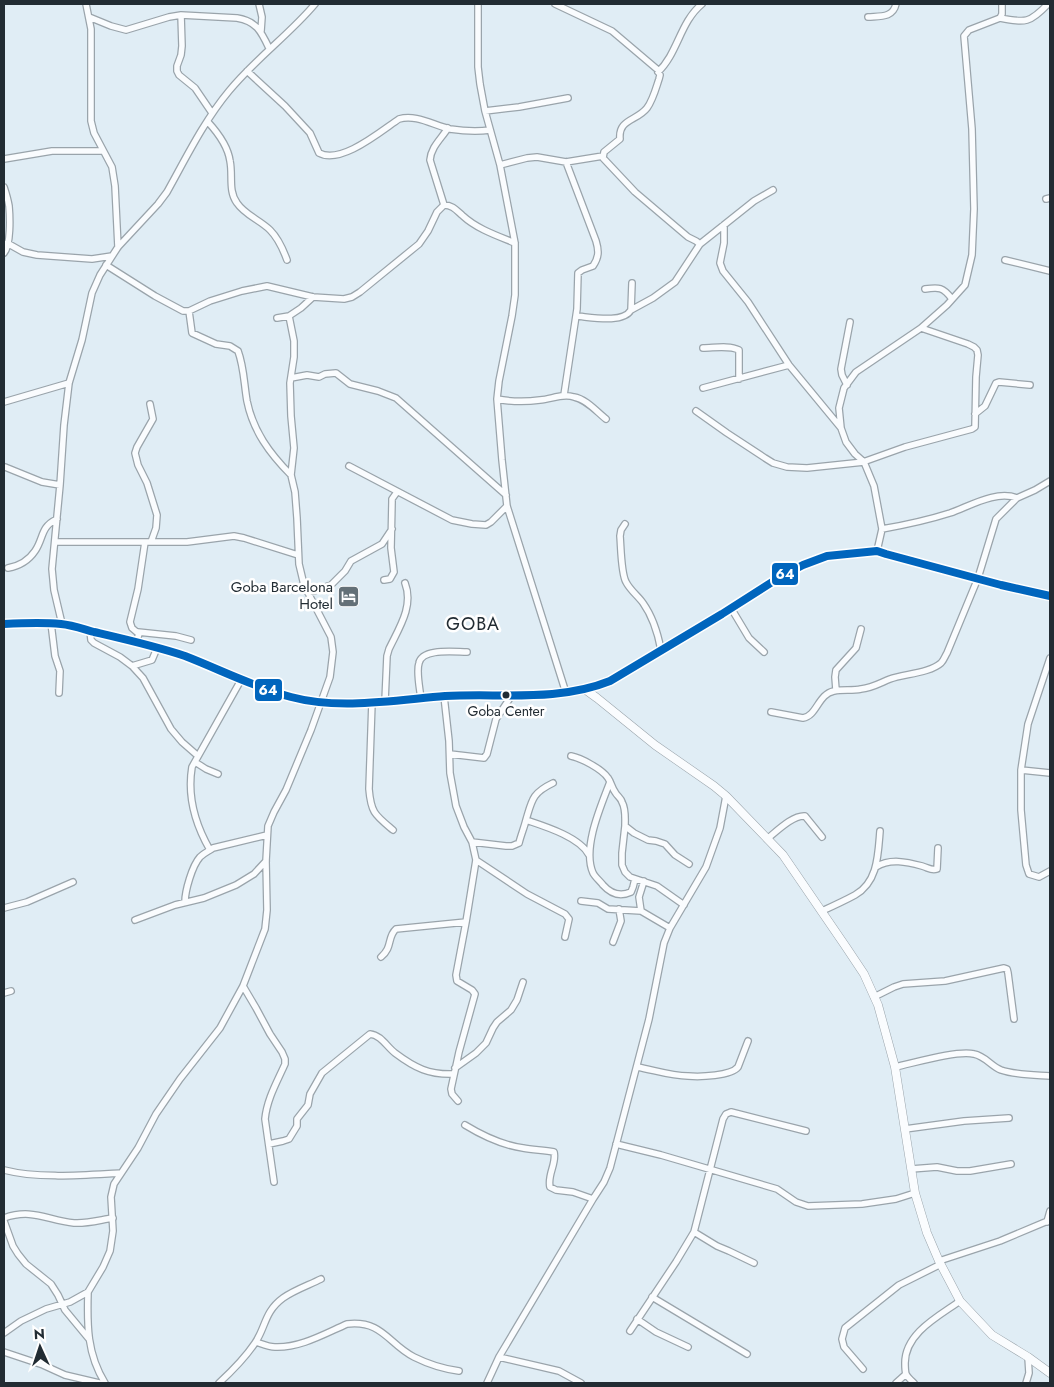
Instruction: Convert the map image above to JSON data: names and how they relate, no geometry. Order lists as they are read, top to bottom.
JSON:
{
  "districts": ["GOBA"],
  "places": {
    "hotel": ["Goba Barcelona Hotel"],
    "other": ["Goba Center"]
  },
  "lines": ["transit line 64"],
  "north": "top"
}
